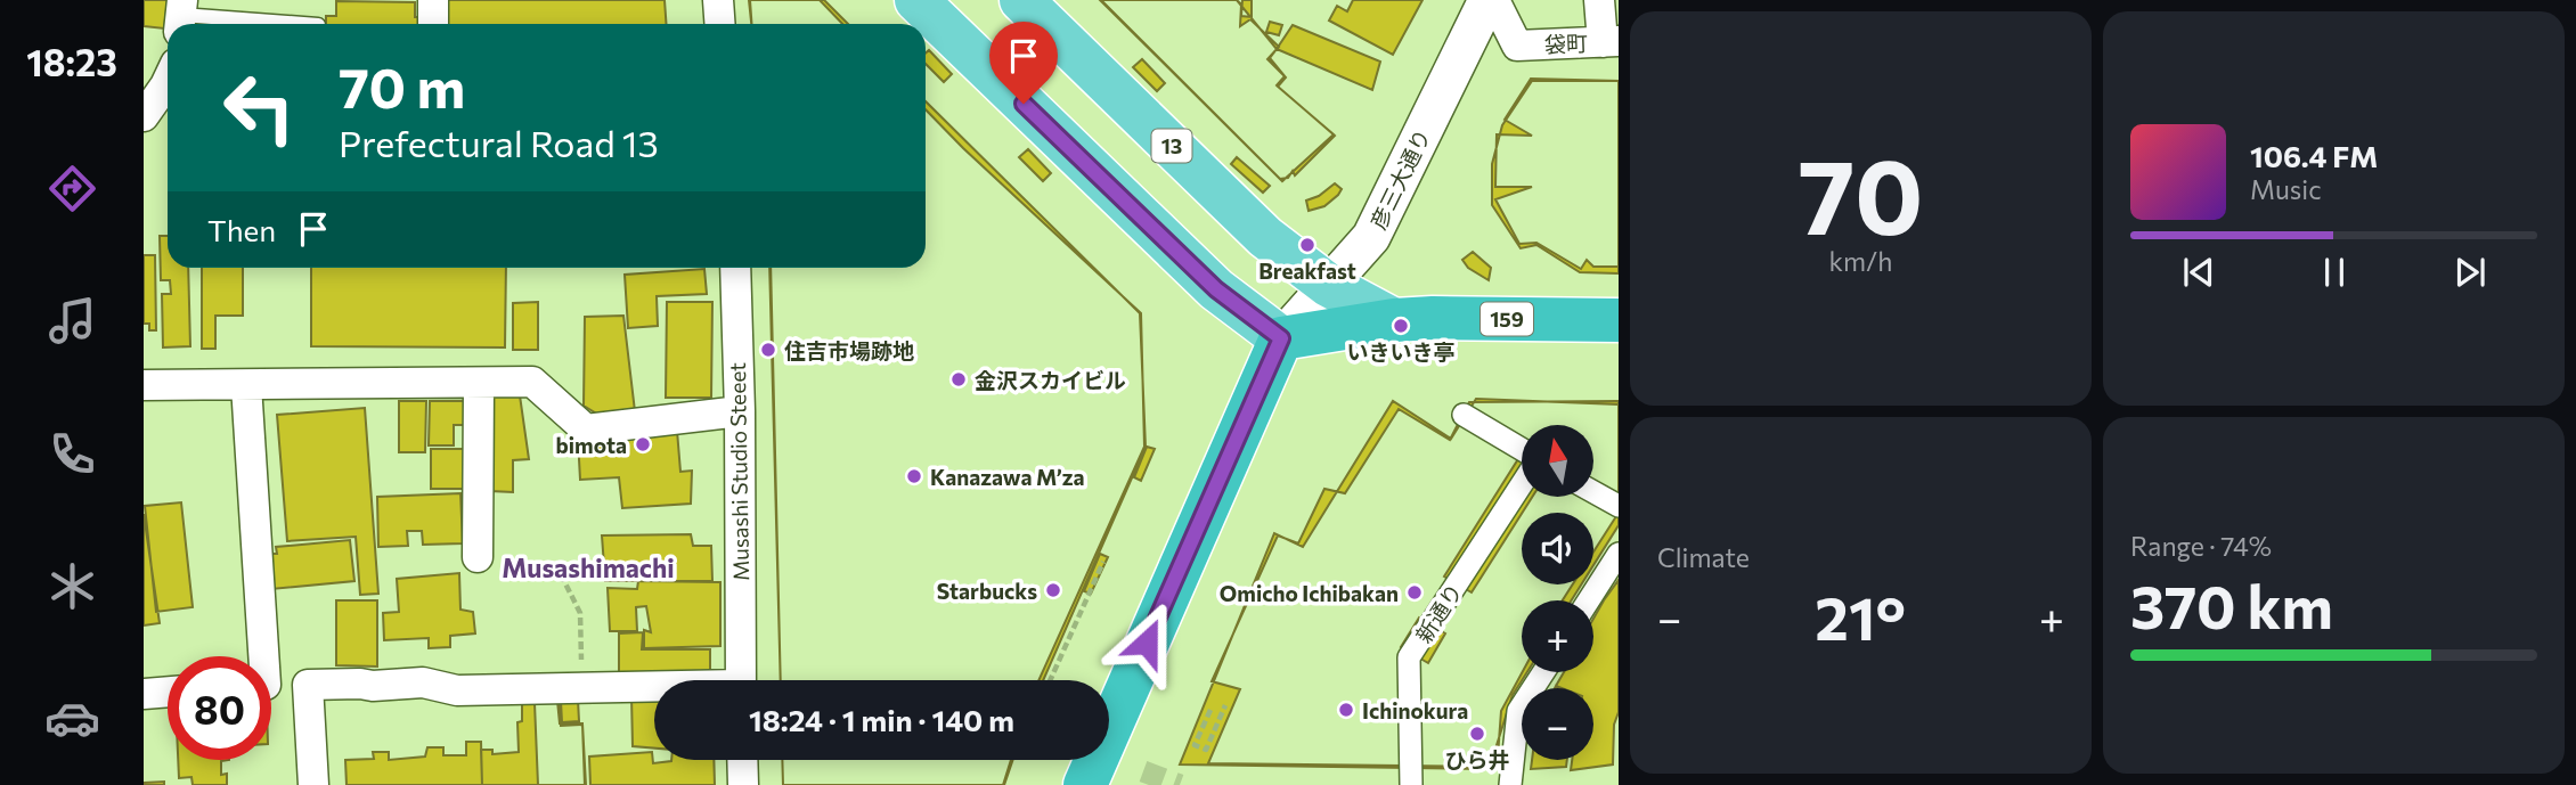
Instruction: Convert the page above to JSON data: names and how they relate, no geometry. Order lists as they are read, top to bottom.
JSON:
{
  "streets": {
    "highway": ["159"],
    "main road": ["13"],
    "street": [
      "袋町",
      "彦三大通り",
      "Musashi Studio Steeet",
      "新通り"
    ]
  },
  "crossings": [
    ["13", "彦三大通り"],
    ["13", "159"],
    ["彦三大通り", "159"]
  ],
  "districts": ["Musashimachi"],
  "places": [
    "Breakfast",
    "いきいき亭",
    "住吉市場跡地",
    "金沢スカイビル",
    "bimota",
    "Kanazawa M’za",
    "Starbucks",
    "Omicho Ichibakan",
    "Ichinokura",
    "ひら井"
  ],
  "north": "top",
  "page": {
    "tabs": "18:23",
    "tile": [
      ["70", "km/h"],
      "Climate",
      ["Range · 74%", "370 km"]
    ],
    "turn": ["70 m", "Prefectural Road 13"],
    "song": ["106.4 FM", "Music"],
    "then": "Then",
    "map_buttons": ["+", "−"],
    "heat": ["−", "21°", "+"],
    "limit": "80",
    "trip": "18:24 · 1 min · 140 m"
  }
}
